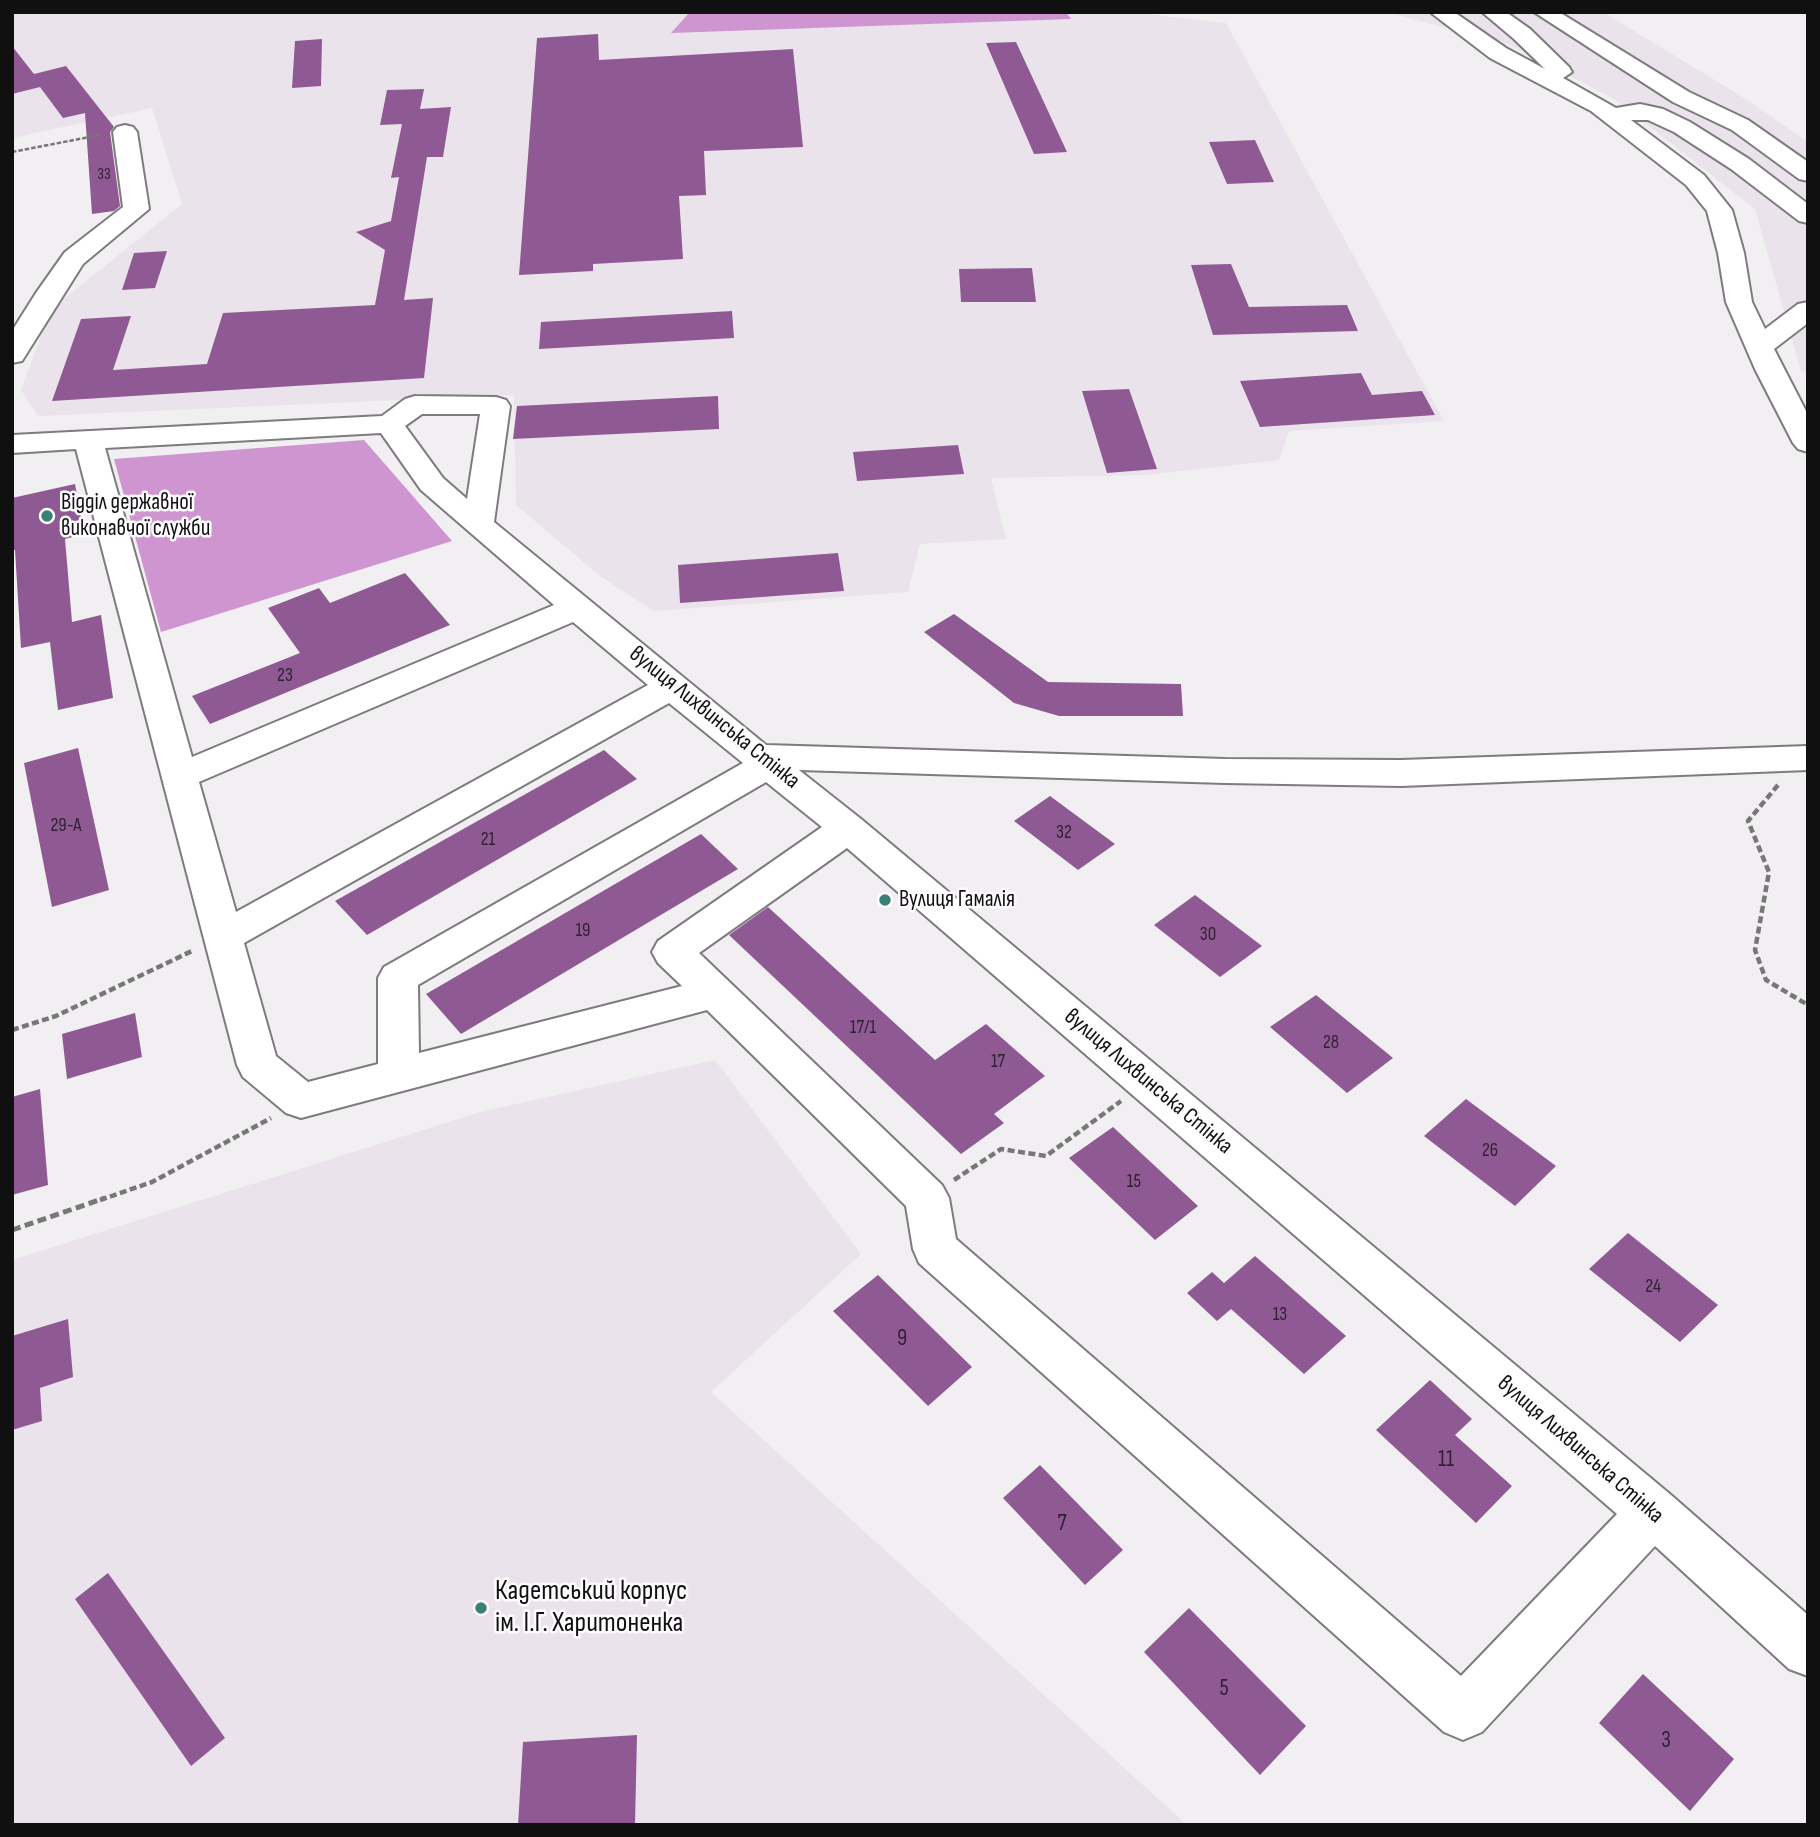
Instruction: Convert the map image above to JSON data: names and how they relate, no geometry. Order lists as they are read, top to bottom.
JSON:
{
  "streets": {
    "street": ["вулиця Лихвинська Стінка"]
  },
  "places": ["Відділ державної виконавчої служби", "Вулиця Гамалія", "Кадетський корпус ім. І.Г. Харитоненка"],
  "house_numbers": [
    "33",
    "23",
    "29-А",
    "32",
    "21",
    "19",
    "30",
    "17/1",
    "28",
    "17",
    "26",
    "15",
    "24",
    "13",
    "9",
    "11",
    "7",
    "5",
    "3"
  ]
}
